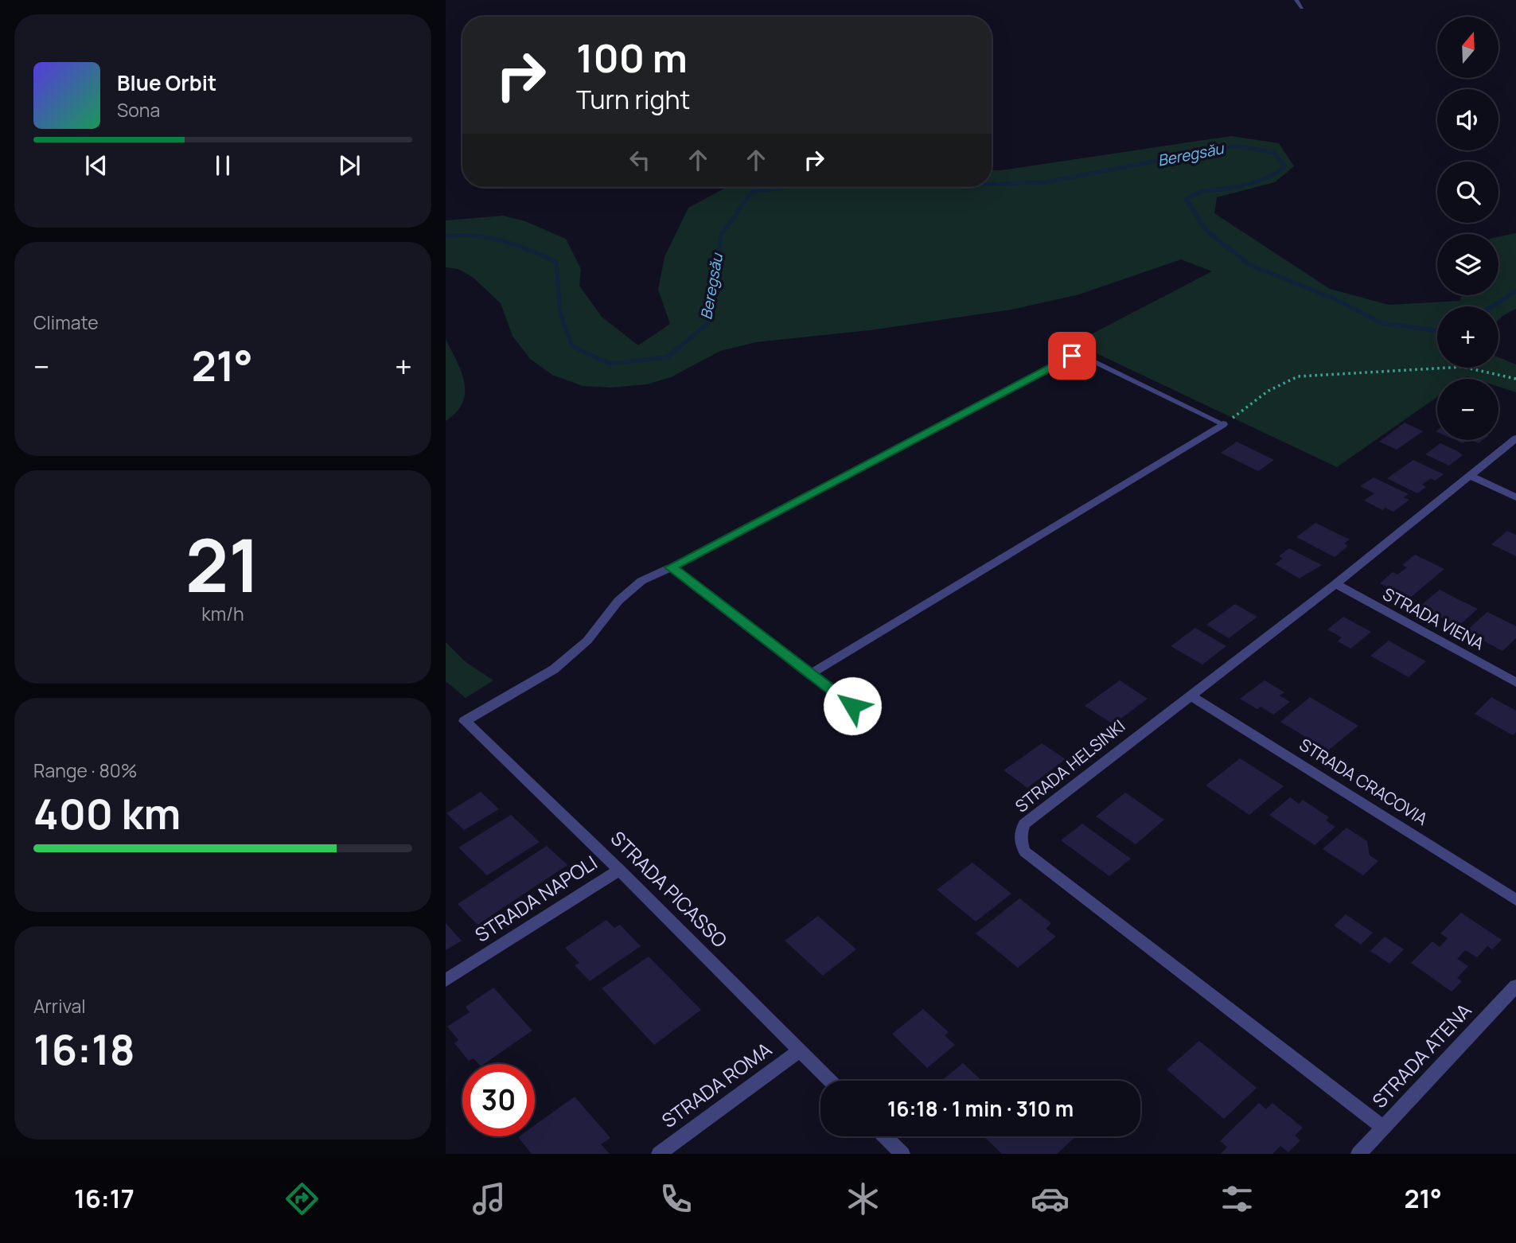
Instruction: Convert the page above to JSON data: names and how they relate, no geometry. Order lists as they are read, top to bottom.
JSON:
{
  "streets": {
    "street": [
      "STRADA VIENA",
      "STRADA HELSINKI",
      "STRADA CRACOVIA",
      "STRADA PICASSO",
      "STRADA NAPOLI",
      "STRADA ATENA",
      "STRADA ROMA"
    ]
  },
  "crossings": [
    ["STRADA VIENA", "STRADA HELSINKI"],
    ["STRADA HELSINKI", "STRADA CRACOVIA"],
    ["STRADA HELSINKI", "STRADA ATENA"],
    ["STRADA PICASSO", "STRADA NAPOLI"],
    ["STRADA PICASSO", "STRADA ROMA"]
  ],
  "water": ["Beregsău"],
  "north": "top",
  "page": {
    "map_buttons": ["+", "−"],
    "turn": ["100 m", "Turn right"],
    "song": ["Blue Orbit", "Sona"],
    "tile": [
      "Climate",
      ["21", "km/h"],
      ["Range · 80%", "400 km"],
      ["Arrival", "16:18"]
    ],
    "heat": ["−", "21°", "+"],
    "limit": "30",
    "trip": "16:18 · 1 min · 310 m",
    "tabs": ["16:17", "21°"]
  }
}
